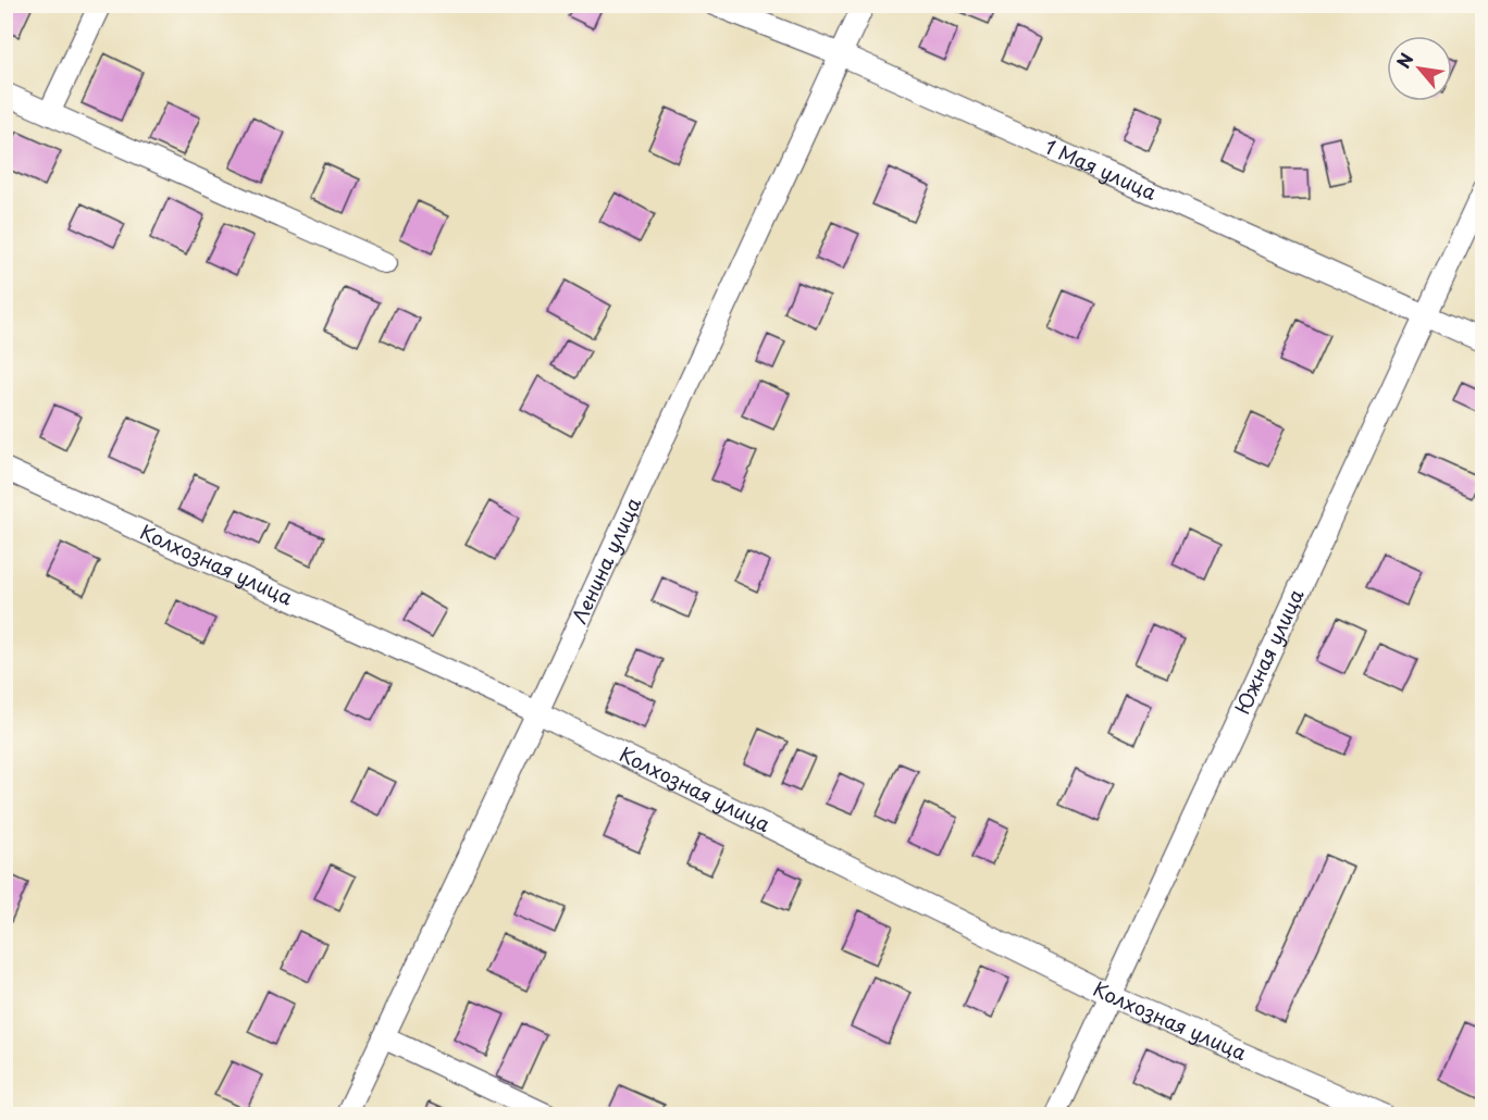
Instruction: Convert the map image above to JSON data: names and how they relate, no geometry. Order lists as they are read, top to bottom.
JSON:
{
  "streets": {
    "street": [
      "1 Мая улица",
      "Ленина улица",
      "Колхозная улица",
      "Южная улица"
    ]
  },
  "crossings": [
    ["1 Мая улица", "Ленина улица"],
    ["1 Мая улица", "Южная улица"],
    ["Ленина улица", "Колхозная улица"],
    ["Колхозная улица", "Южная улица"]
  ],
  "north": "top left"
}
